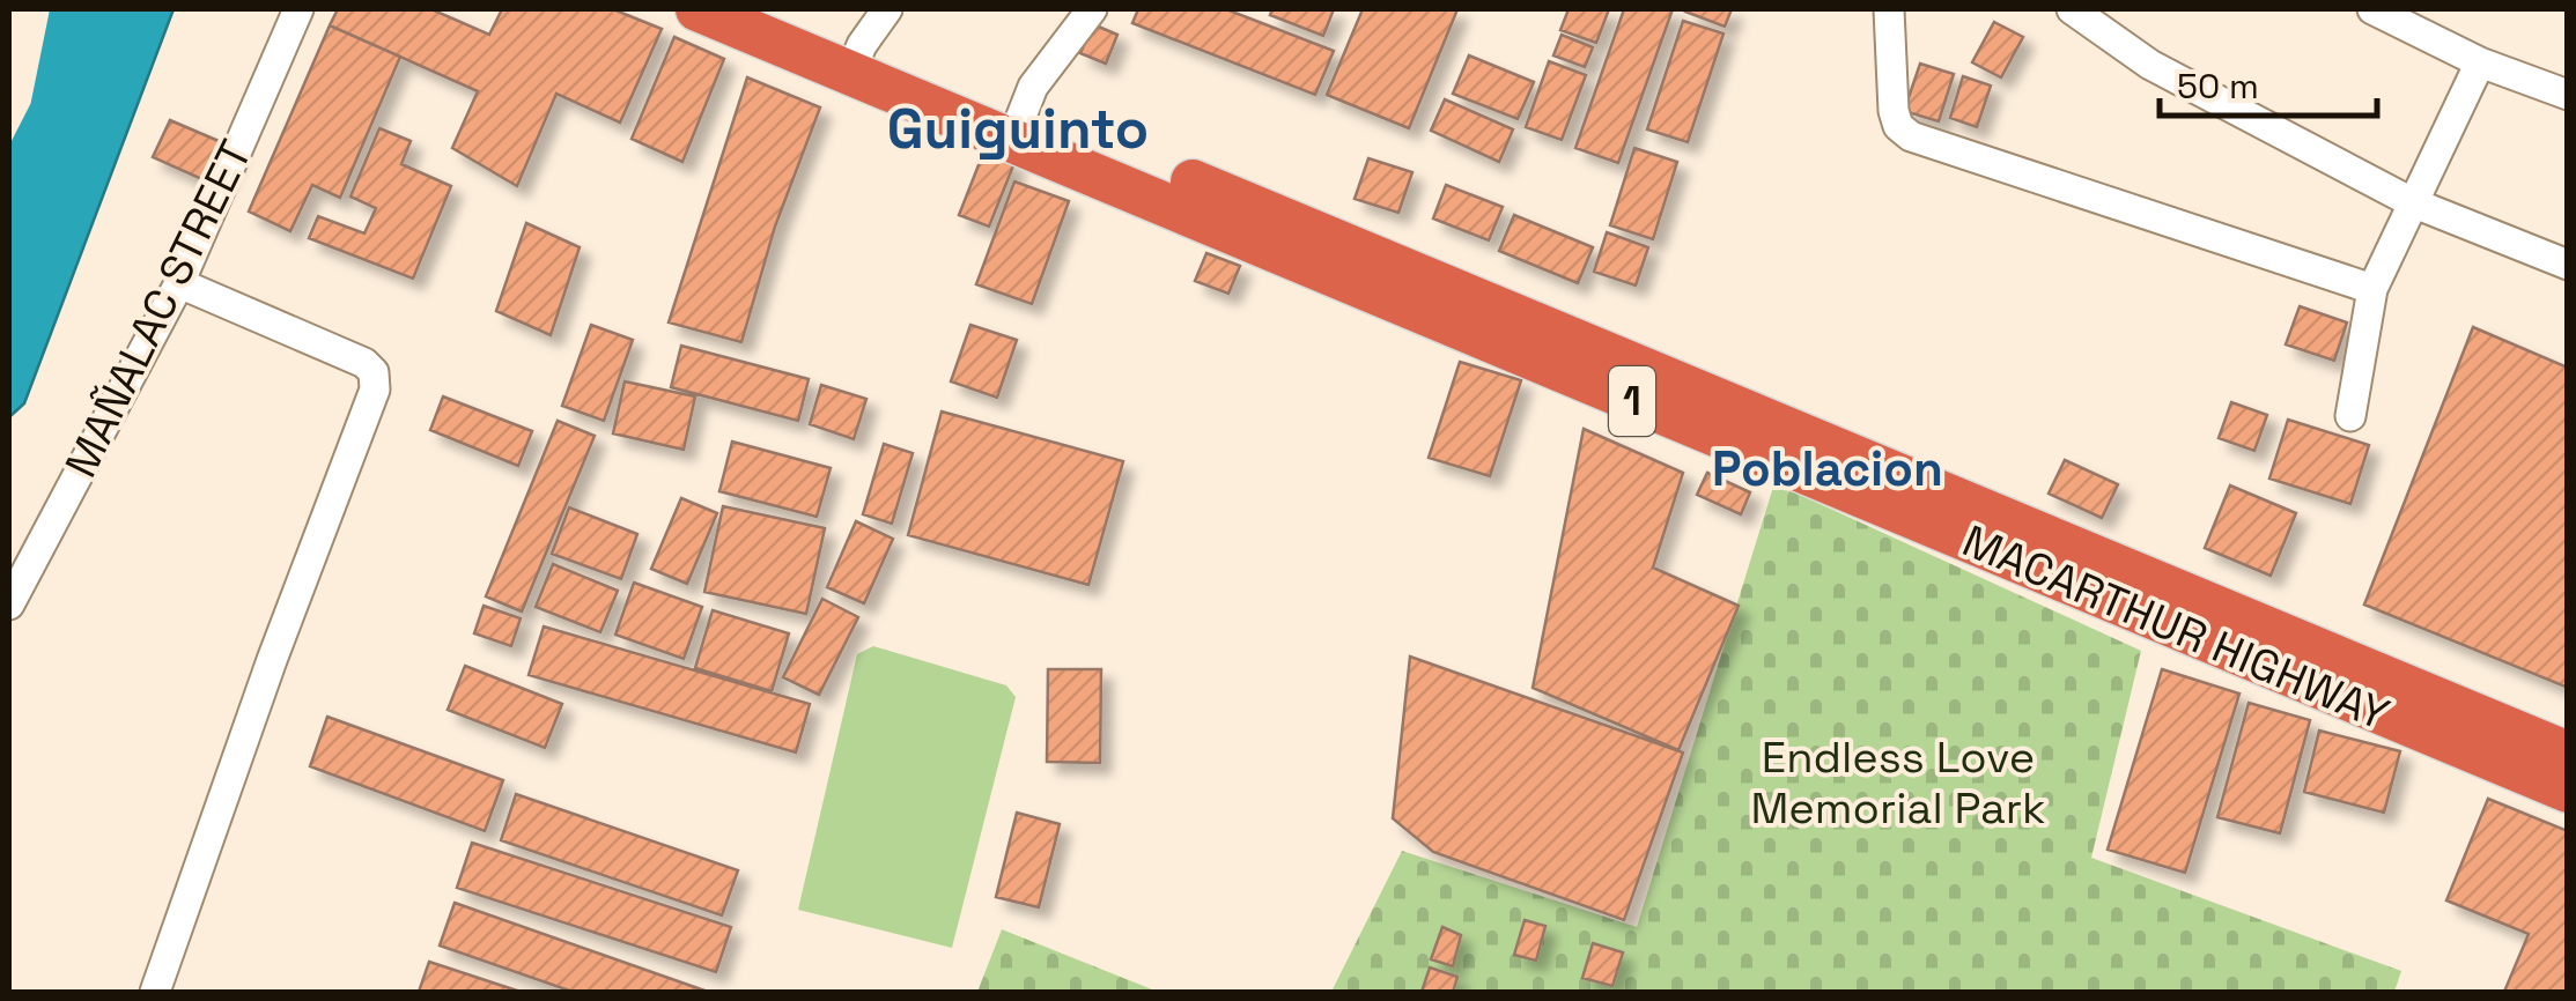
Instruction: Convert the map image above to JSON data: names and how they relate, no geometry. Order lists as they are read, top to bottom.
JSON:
{
  "streets": {
    "highway": ["1", "MACARTHUR HIGHWAY"],
    "street": ["MAÑALAC STREET"]
  },
  "districts": ["Guiguinto", "Poblacion"],
  "parks": ["Endless Love Memorial Park"],
  "scale_bar": "50 m"
}
